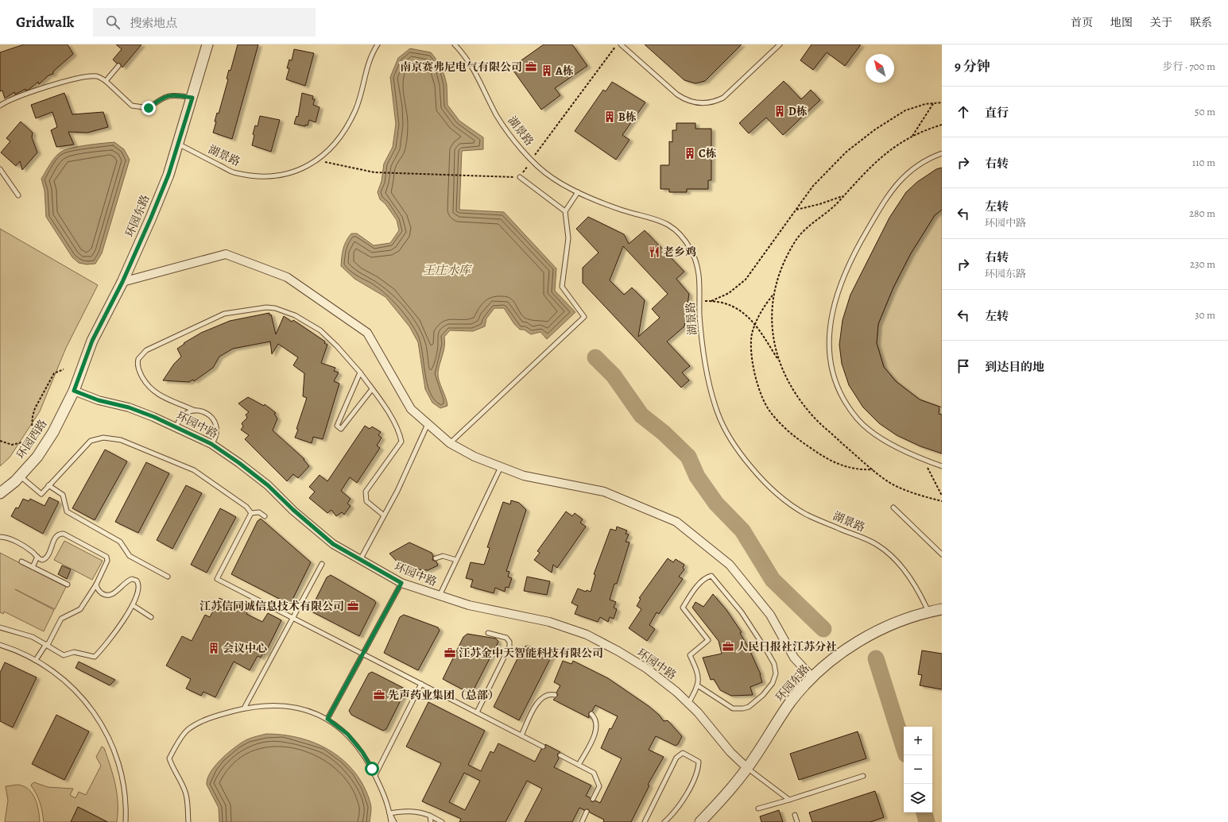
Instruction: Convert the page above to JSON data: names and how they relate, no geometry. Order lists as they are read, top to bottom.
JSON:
{
  "streets": {
    "street": ["环园东路", "环园中路", "环园西路"],
    "lane": ["湖景路"]
  },
  "crossings": [
    ["湖景路", "环园东路"],
    ["环园东路", "环园中路"],
    ["环园东路", "环园西路"],
    ["环园中路", "环园西路"]
  ],
  "water": ["王庄水库"],
  "places": {
    "office": [
      "南京赛弗尼电气有限公司",
      "江苏信同诚信息技术有限公司",
      "人民日报社江苏分社",
      "江苏金中天智能科技有限公司",
      "先声药业集团（总部）"
    ],
    "building": [
      "A栋",
      "D栋",
      "B栋",
      "C栋",
      "会议中心"
    ],
    "restaurant": ["老乡鸡"]
  },
  "north": "top left",
  "page": {
    "header": "Gridwalk",
    "search": "搜索地点",
    "nav": [
      "首页",
      "地图",
      "关于",
      "联系"
    ],
    "heading": ["9 分钟", "步行 · 700 m"],
    "list": [
      ["直行", "50 m"],
      ["右转", "110 m"],
      ["左转", "环园中路", "280 m"],
      ["右转", "环园东路", "230 m"],
      ["左转", "30 m"],
      "到达目的地"
    ],
    "map_buttons": ["+", "−"]
  }
}
